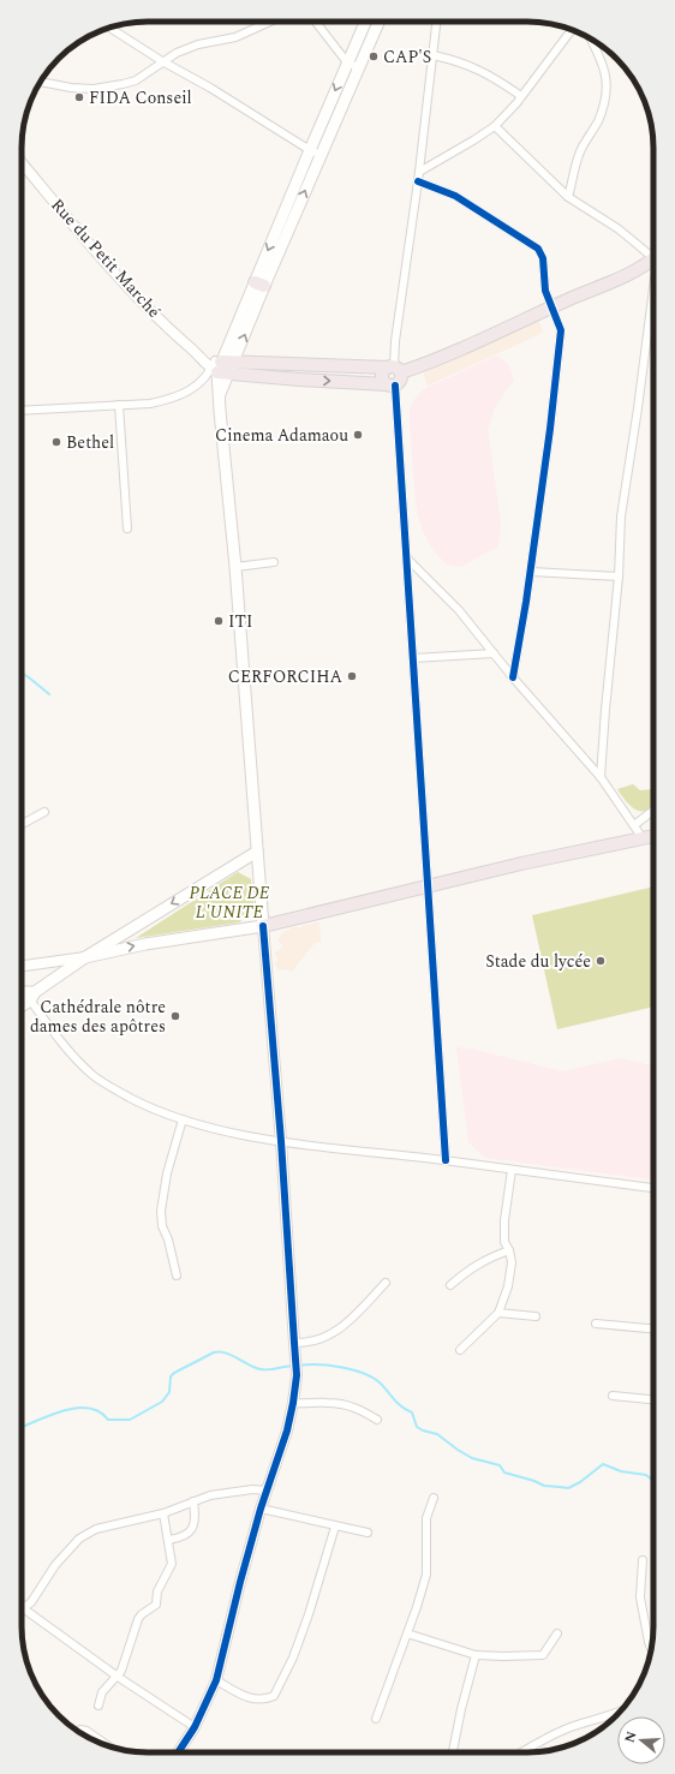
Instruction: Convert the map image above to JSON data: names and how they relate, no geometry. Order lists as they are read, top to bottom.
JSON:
{
  "streets": {
    "street": ["Rue du Petit Marché"]
  },
  "parks": ["PLACE DE L'UNITE"],
  "places": [
    "CAP'S",
    "FIDA Conseil",
    "Cinema Adamaou",
    "Bethel",
    "ITI",
    "CERFORCIHA",
    "Stade du lycée",
    "Cathédrale nôtre dames des apôtres"
  ],
  "north": "left"
}
